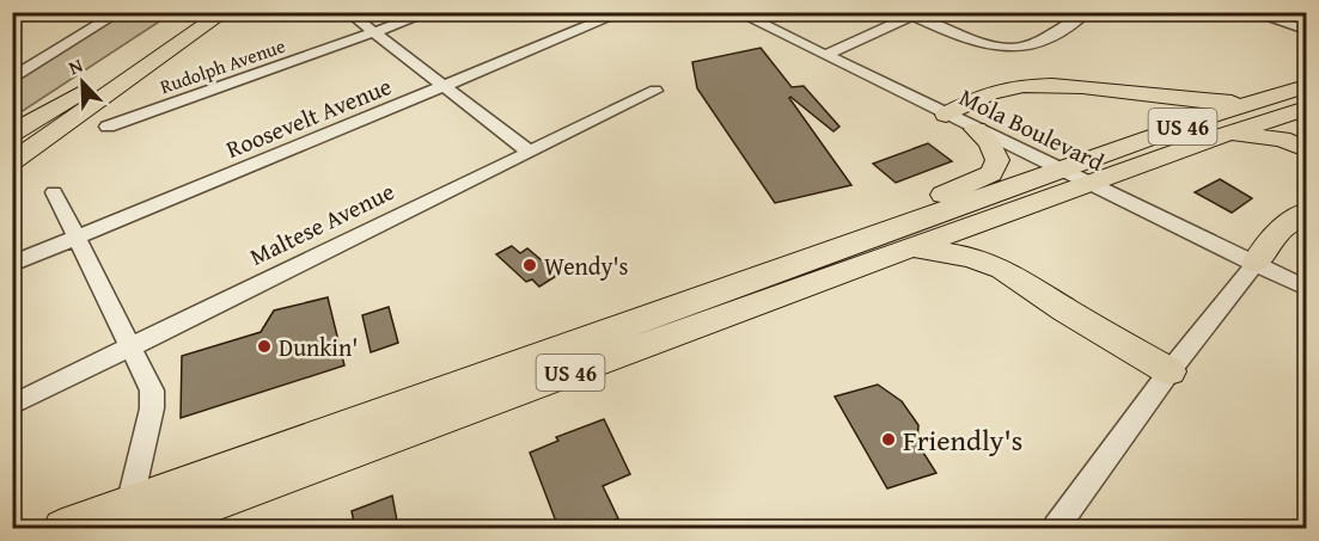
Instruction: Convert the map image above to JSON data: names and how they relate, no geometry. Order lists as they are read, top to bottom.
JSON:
{
  "streets": {
    "highway": ["US 46"],
    "street": [
      "Rudolph Avenue",
      "Roosevelt Avenue",
      "Mola Boulevard",
      "Maltese Avenue"
    ]
  },
  "crossings": [
    ["US 46", "Mola Boulevard"]
  ],
  "places": ["Wendy's", "Dunkin'", "Friendly's"],
  "north": "top left"
}
